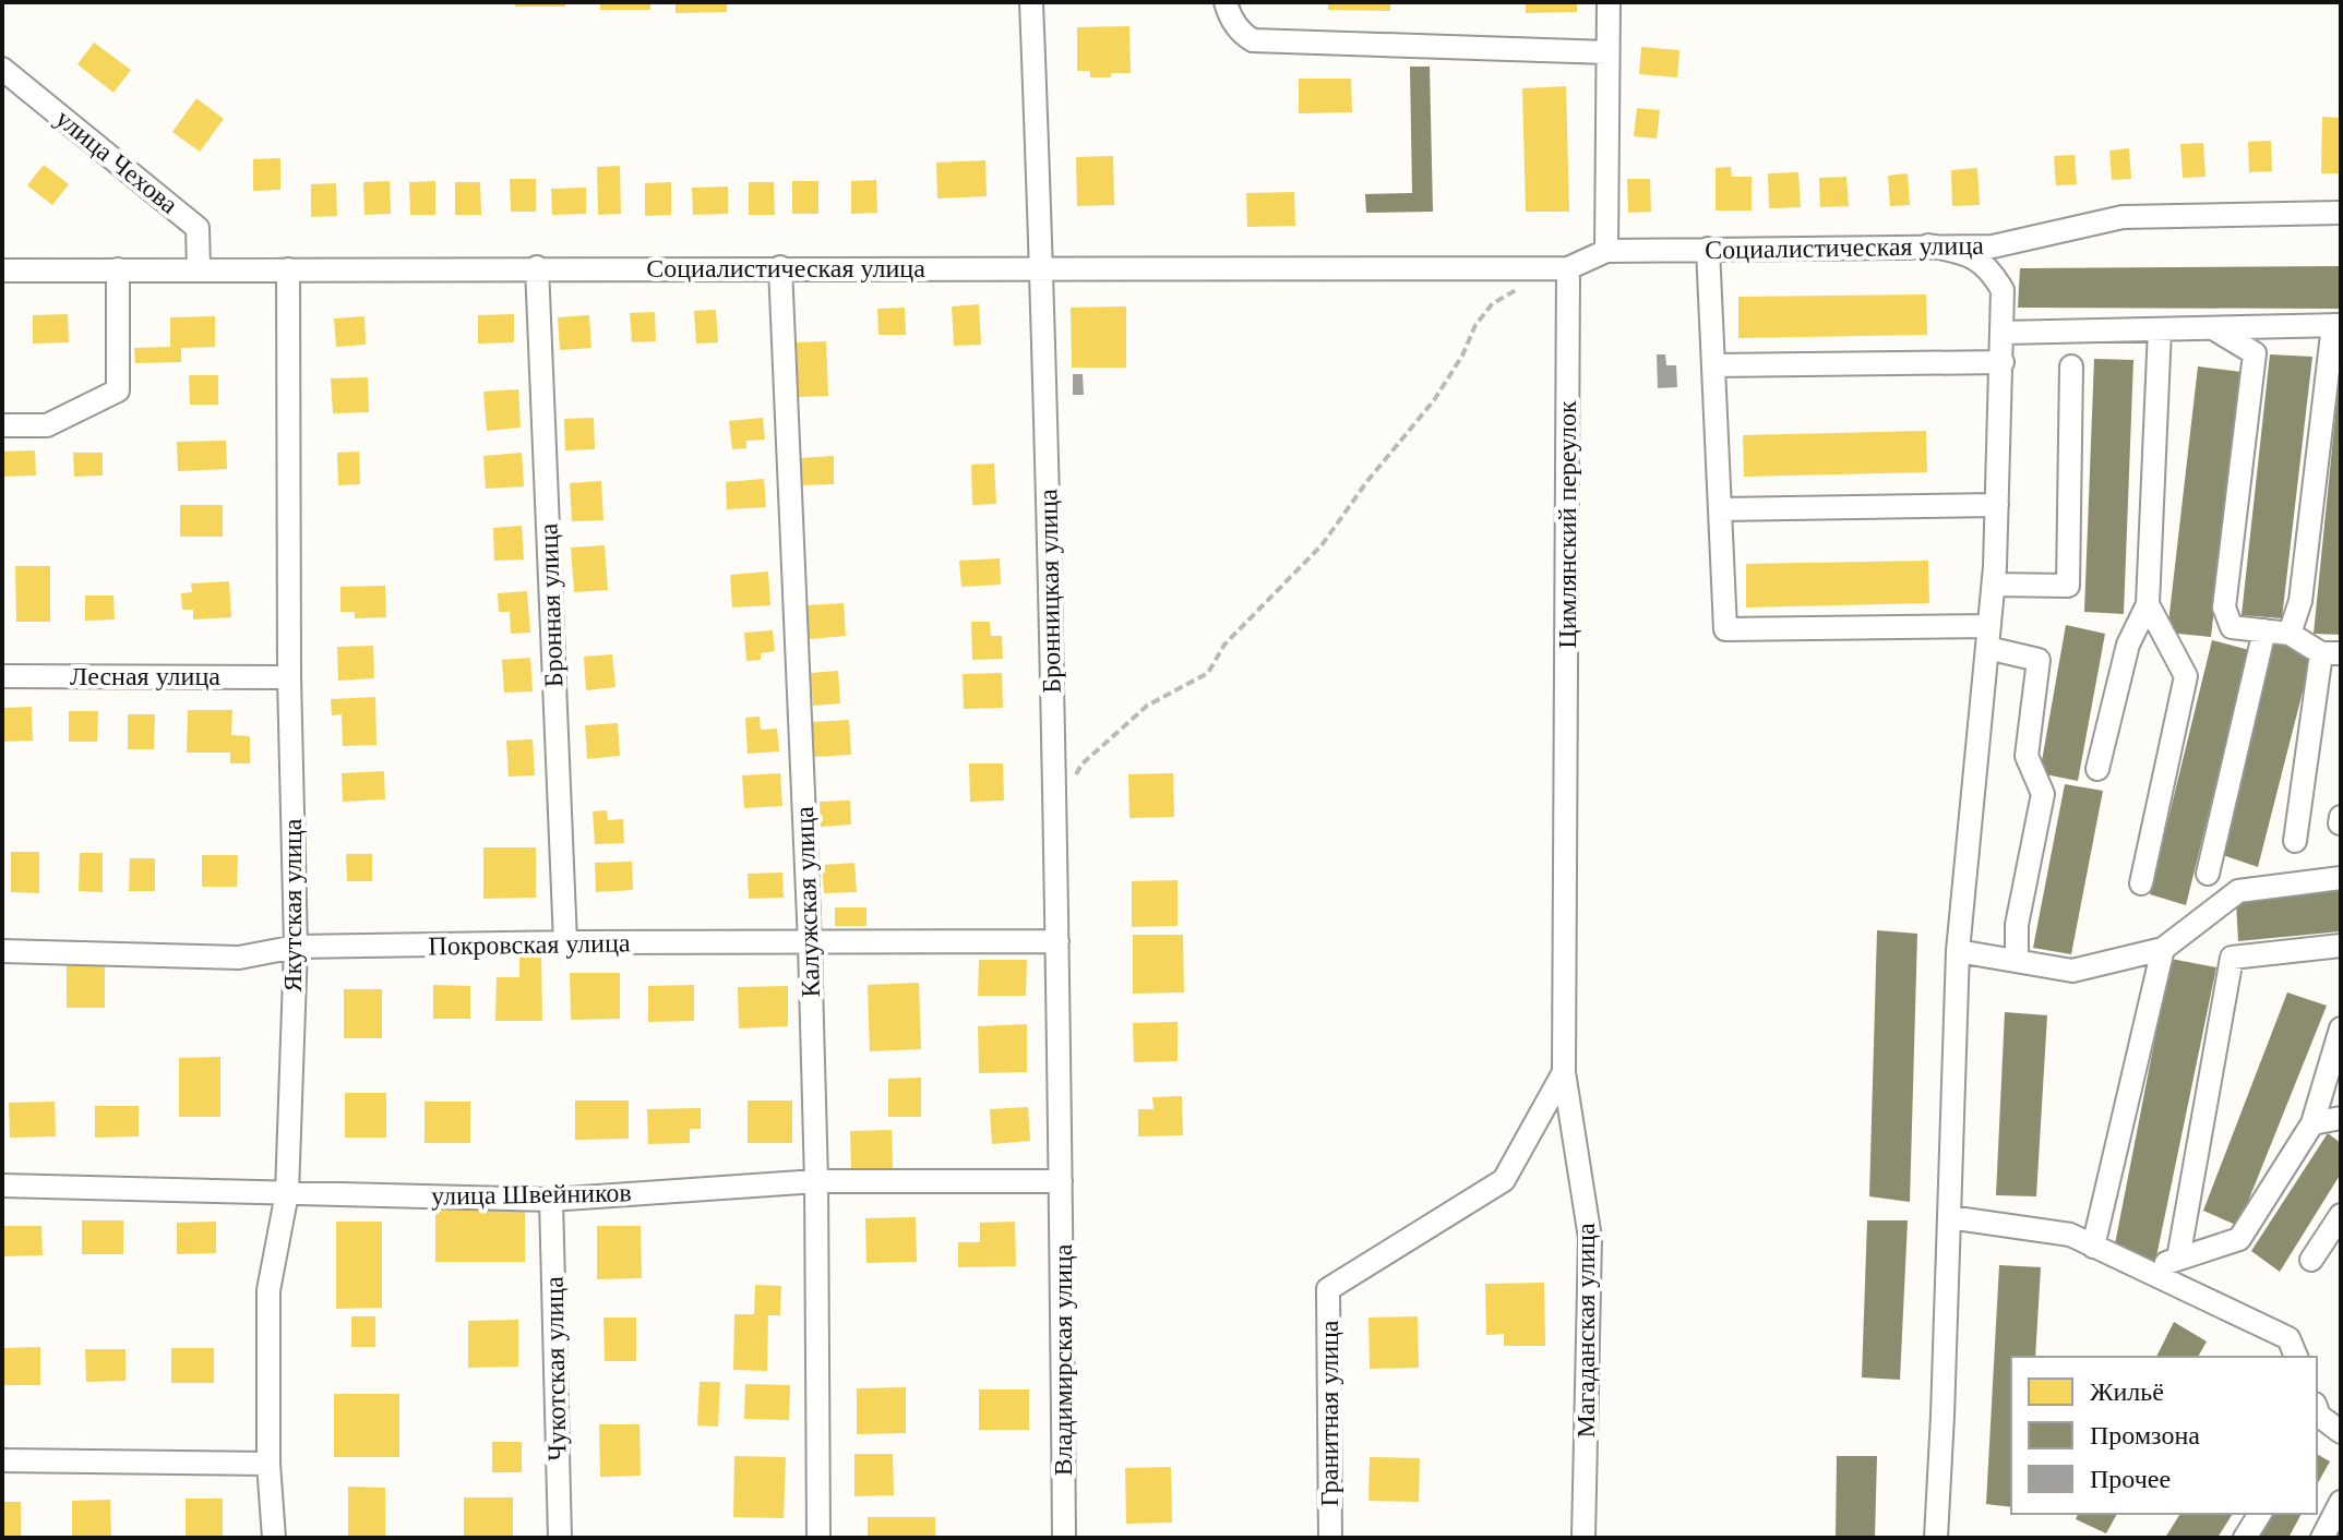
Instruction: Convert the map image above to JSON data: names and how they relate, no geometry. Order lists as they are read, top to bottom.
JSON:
{
  "streets": {
    "street": [
      "улица Чехова",
      "Социалистическая улица",
      "Цимлянский переулок",
      "Бронницкая улица",
      "Бронная улица",
      "Лесная улица",
      "Калужская улица",
      "Якутская улица",
      "Покровская улица",
      "улица Швейников",
      "Магаданская улица",
      "Владимирская улица",
      "Чукотская улица",
      "Гранитная улица"
    ]
  },
  "crossings": [
    ["улица Чехова", "Социалистическая улица"],
    ["Социалистическая улица", "Цимлянский переулок"],
    ["Социалистическая улица", "Бронницкая улица"],
    ["Социалистическая улица", "Бронная улица"],
    ["Социалистическая улица", "Калужская улица"],
    ["Социалистическая улица", "Якутская улица"],
    ["Цимлянский переулок", "Магаданская улица"],
    ["Цимлянский переулок", "Гранитная улица"],
    ["Бронницкая улица", "Покровская улица"],
    ["Бронницкая улица", "улица Швейников"],
    ["Бронницкая улица", "Владимирская улица"],
    ["Бронная улица", "Покровская улица"],
    ["Лесная улица", "Якутская улица"],
    ["Калужская улица", "Покровская улица"],
    ["Калужская улица", "улица Швейников"],
    ["Якутская улица", "Покровская улица"],
    ["Якутская улица", "улица Швейников"],
    ["улица Швейников", "Владимирская улица"],
    ["улица Швейников", "Чукотская улица"],
    ["Магаданская улица", "Гранитная улица"]
  ],
  "legend": ["Жильё", "Промзона", "Прочее"]
}
